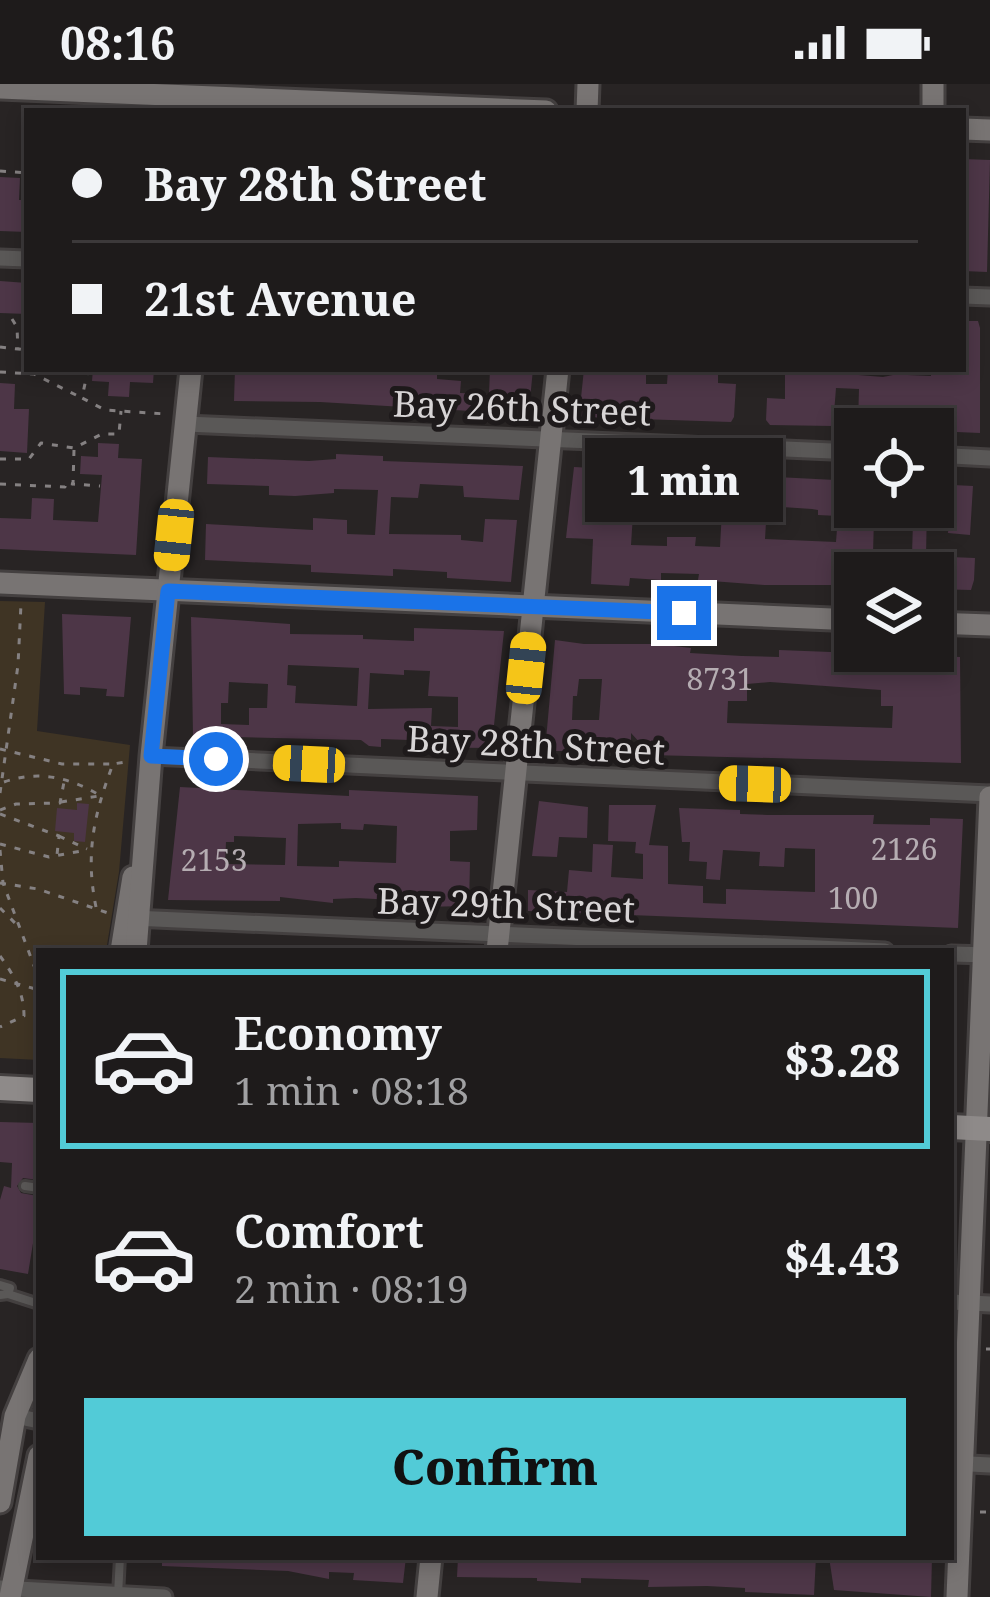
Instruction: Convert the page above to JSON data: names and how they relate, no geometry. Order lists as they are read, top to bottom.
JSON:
{
  "streets": {
    "street": ["Bay 26th Street", "Bay 28th Street", "Bay 29th Street"]
  },
  "house_numbers": [
    "8731",
    "2126",
    "2153",
    "100"
  ],
  "page": {
    "status": "08:16",
    "banner": ["Bay 28th Street", "21st Avenue"],
    "bubble": "1 min",
    "list": [
      {
        "name": "Economy",
        "note": "1 min · 08:18",
        "value": "$3.28"
      },
      {
        "name": "Comfort",
        "note": "2 min · 08:19",
        "value": "$4.43"
      }
    ],
    "buttons": "Confirm"
  }
}
